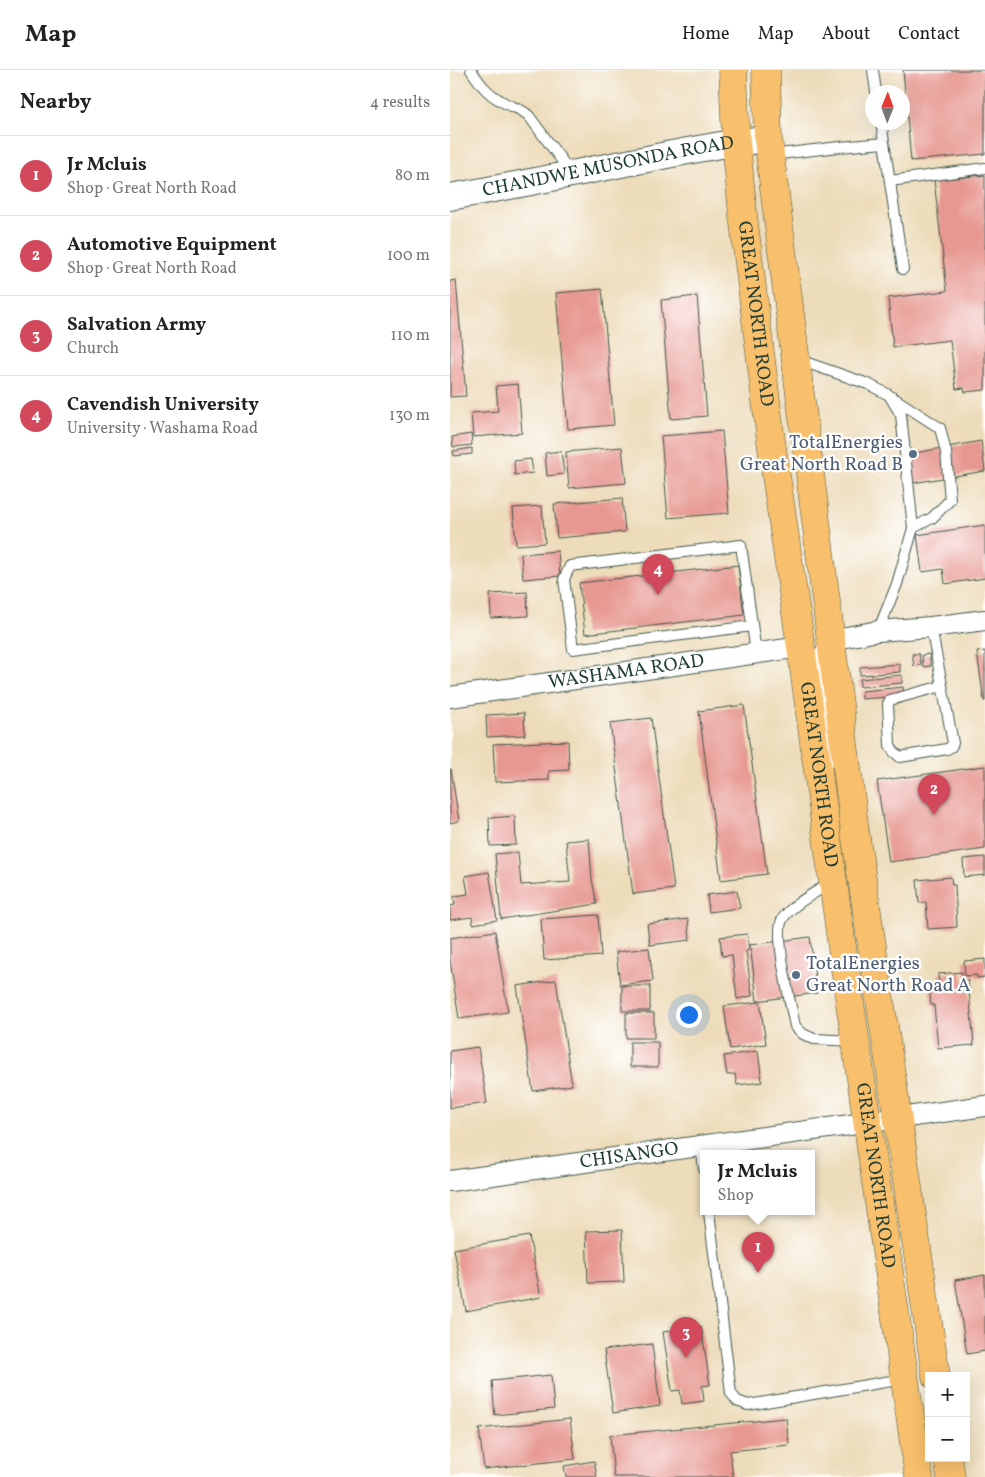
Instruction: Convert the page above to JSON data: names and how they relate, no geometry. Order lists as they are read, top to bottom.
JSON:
{
  "streets": {
    "main road": ["GREAT NORTH ROAD"],
    "street": ["CHANDWE MUSONDA ROAD", "WASHAMA ROAD", "CHISANGO"]
  },
  "crossings": [
    ["CHANDWE MUSONDA ROAD", "GREAT NORTH ROAD"],
    ["GREAT NORTH ROAD", "WASHAMA ROAD"],
    ["GREAT NORTH ROAD", "CHISANGO"]
  ],
  "places": ["TotalEnergies Great North Road B", "TotalEnergies Great North Road A"],
  "north": "top",
  "page": {
    "header": "Map",
    "nav": [
      "Home",
      "Map",
      "About",
      "Contact"
    ],
    "heading": ["Nearby", "4 results"],
    "list": [
      {
        "mark": "1",
        "name": "Jr Mcluis",
        "note": "Shop · Great North Road",
        "value": "80 m"
      },
      {
        "mark": "2",
        "name": "Automotive Equipment",
        "note": "Shop · Great North Road",
        "value": "100 m"
      },
      {
        "mark": "3",
        "name": "Salvation Army",
        "note": "Church",
        "value": "110 m"
      },
      {
        "mark": "4",
        "name": "Cavendish University",
        "note": "University · Washama Road",
        "value": "130 m"
      }
    ],
    "pins": [
      "4",
      "2",
      "1",
      "3"
    ],
    "popup": ["Jr Mcluis", "Shop"],
    "map_buttons": ["+", "−"]
  }
}
